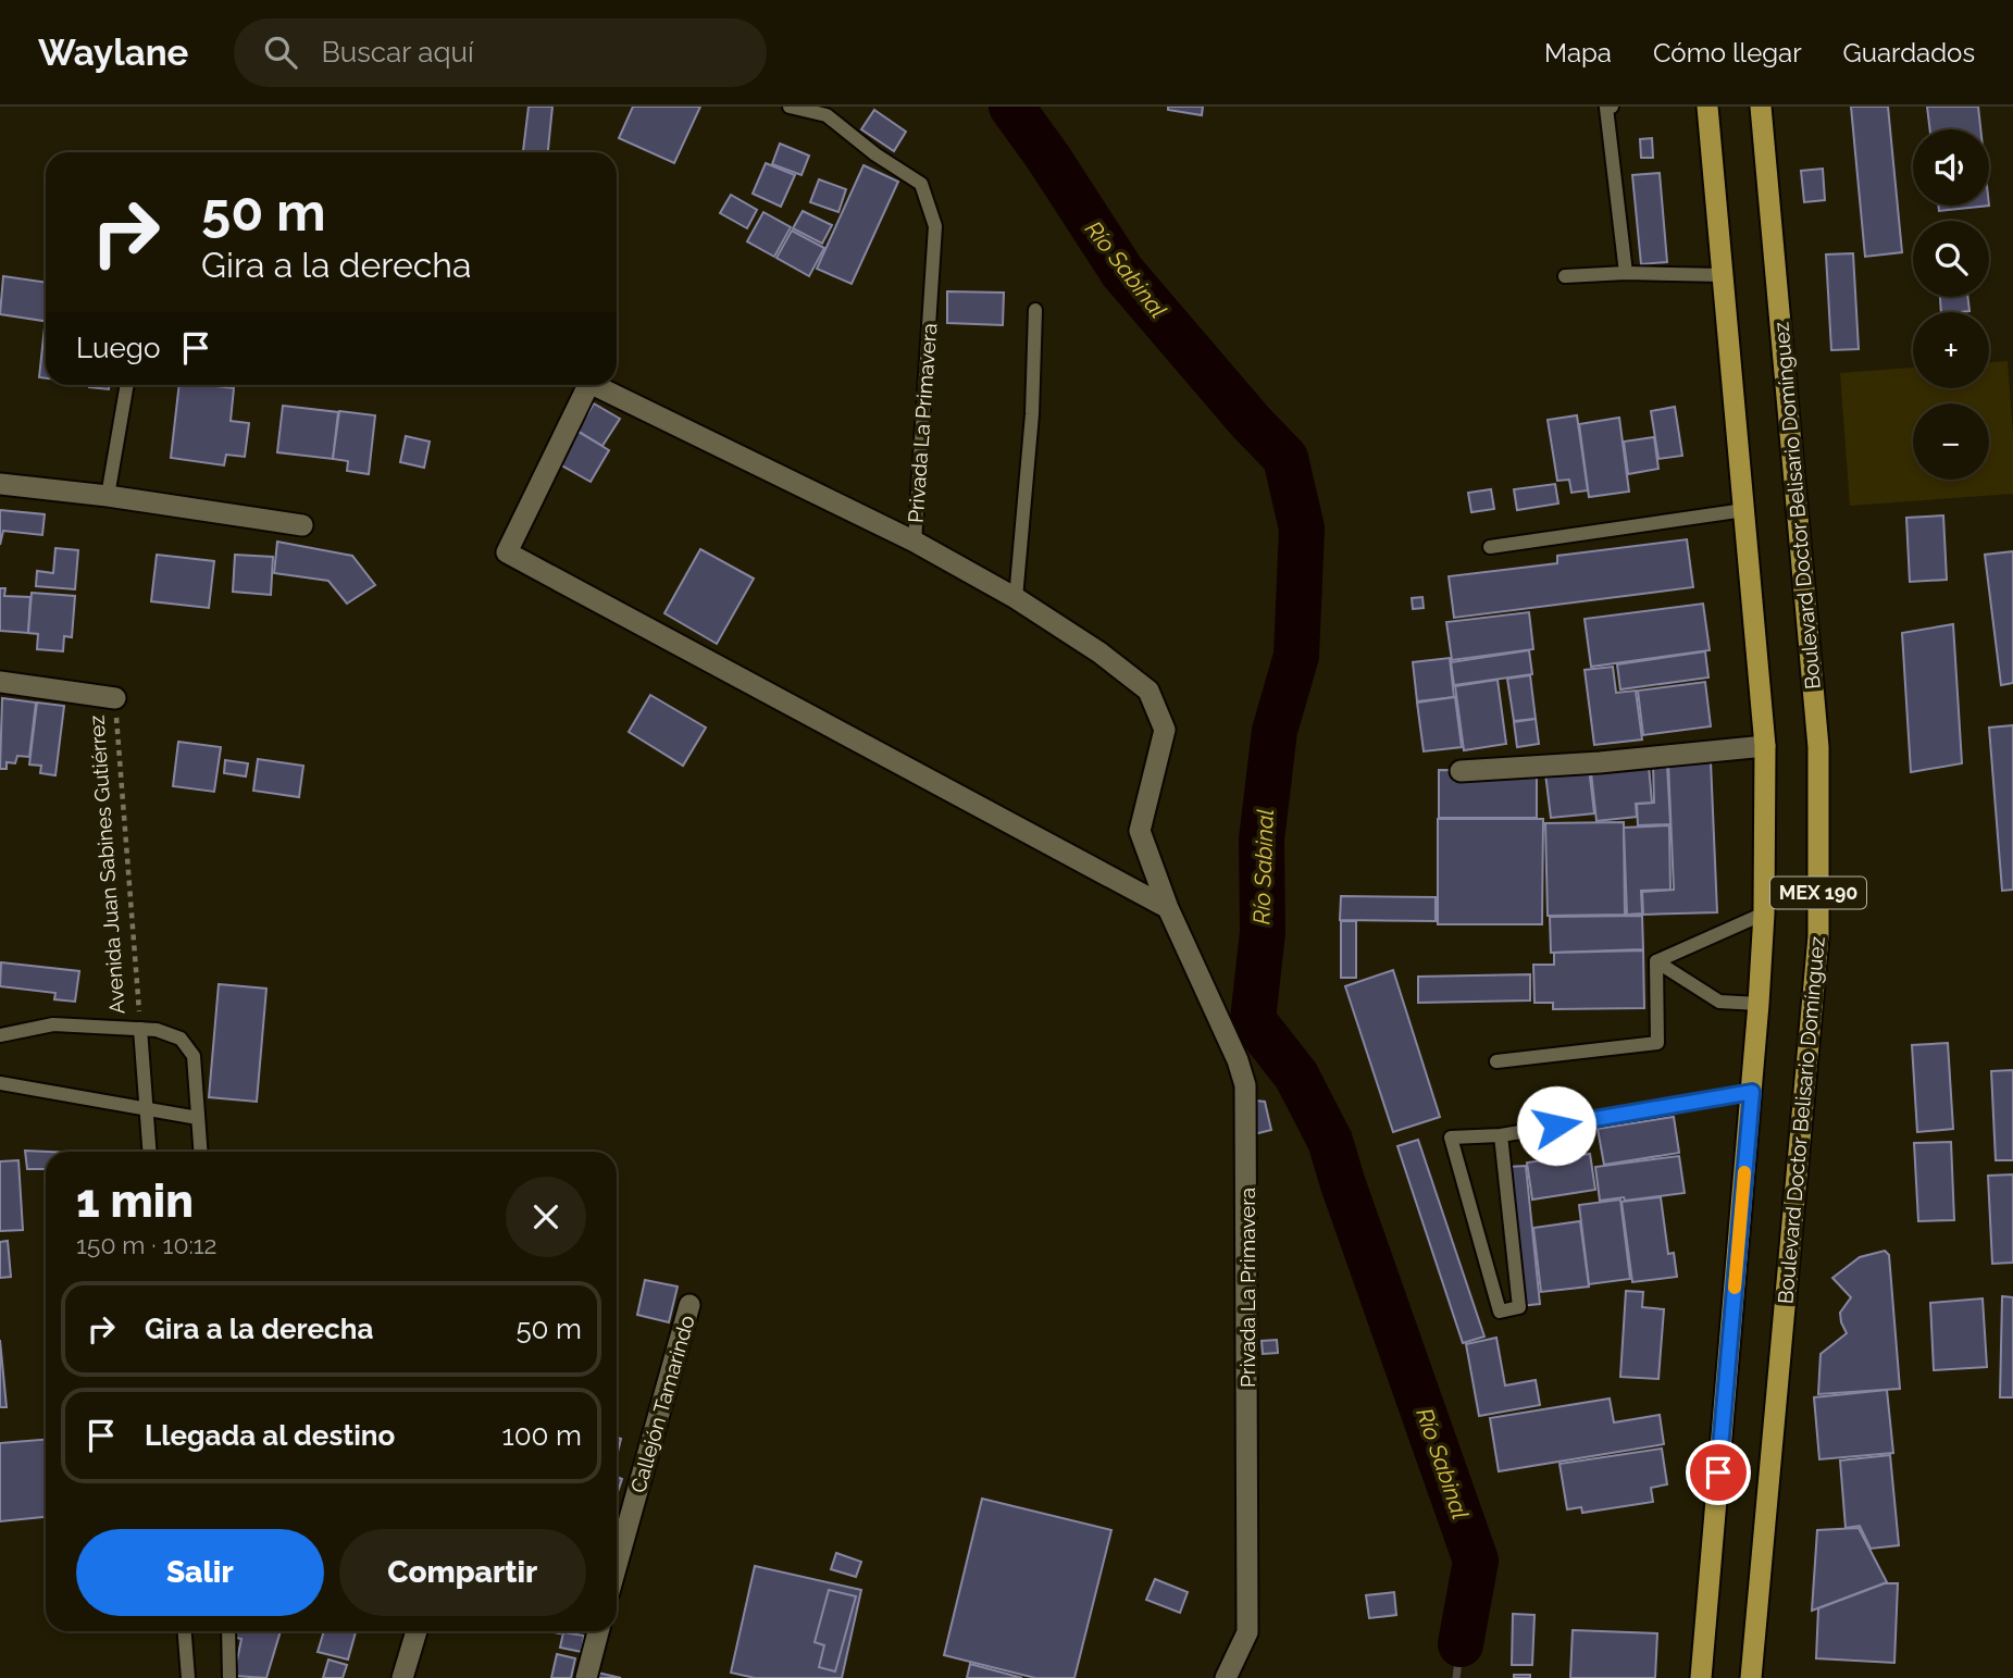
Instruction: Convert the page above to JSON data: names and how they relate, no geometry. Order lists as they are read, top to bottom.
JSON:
{
  "streets": {
    "main road": ["Boulevard Doctor Belisario Domínguez", "MEX 190"],
    "street": ["Privada La Primavera", "Callejón Tamarindo"],
    "lane": ["Avenida Juan Sabines Gutiérrez"]
  },
  "water": ["Río Sabinal"],
  "page": {
    "header": "Waylane",
    "search": "Buscar aquí",
    "nav": ["Mapa", "Cómo llegar", "Guardados"],
    "map_buttons": ["+", "−"],
    "turn": ["50 m", "Gira a la derecha"],
    "then": "Luego",
    "heading": ["1 min", "150 m · 10:12"],
    "list": [
      {
        "name": "Gira a la derecha",
        "value": "50 m"
      },
      {
        "name": "Llegada al destino",
        "value": "100 m"
      }
    ],
    "buttons": ["Salir", "Compartir"]
  }
}
